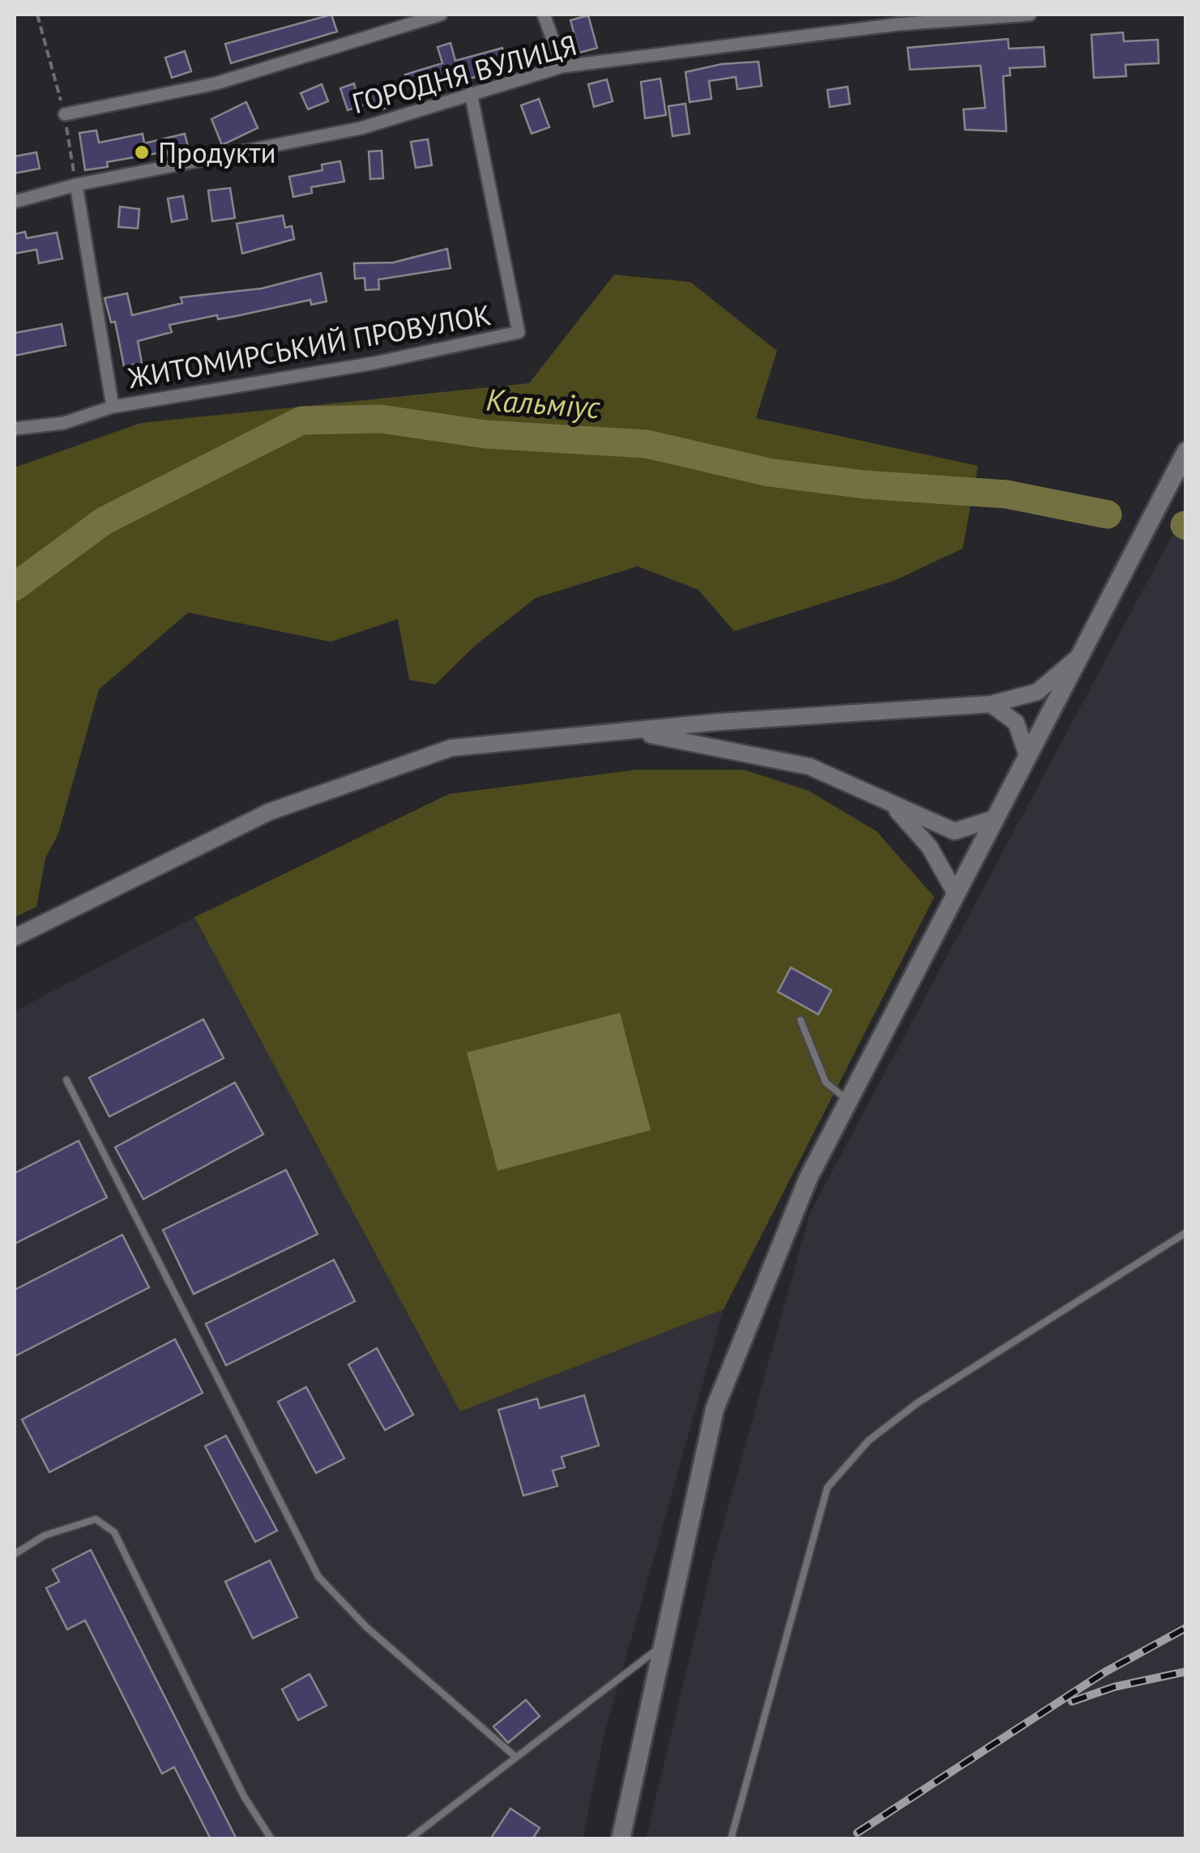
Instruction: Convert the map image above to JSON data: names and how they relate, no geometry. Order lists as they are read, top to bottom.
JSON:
{
  "streets": {
    "street": ["ГОРОДНЯ ВУЛИЦЯ", "ЖИТОМИРСЬКИЙ ПРОВУЛОК"]
  },
  "crossings": [
    ["ГОРОДНЯ ВУЛИЦЯ", "ЖИТОМИРСЬКИЙ ПРОВУЛОК"]
  ],
  "water": ["Кальміус"],
  "places": ["Продукти"]
}
